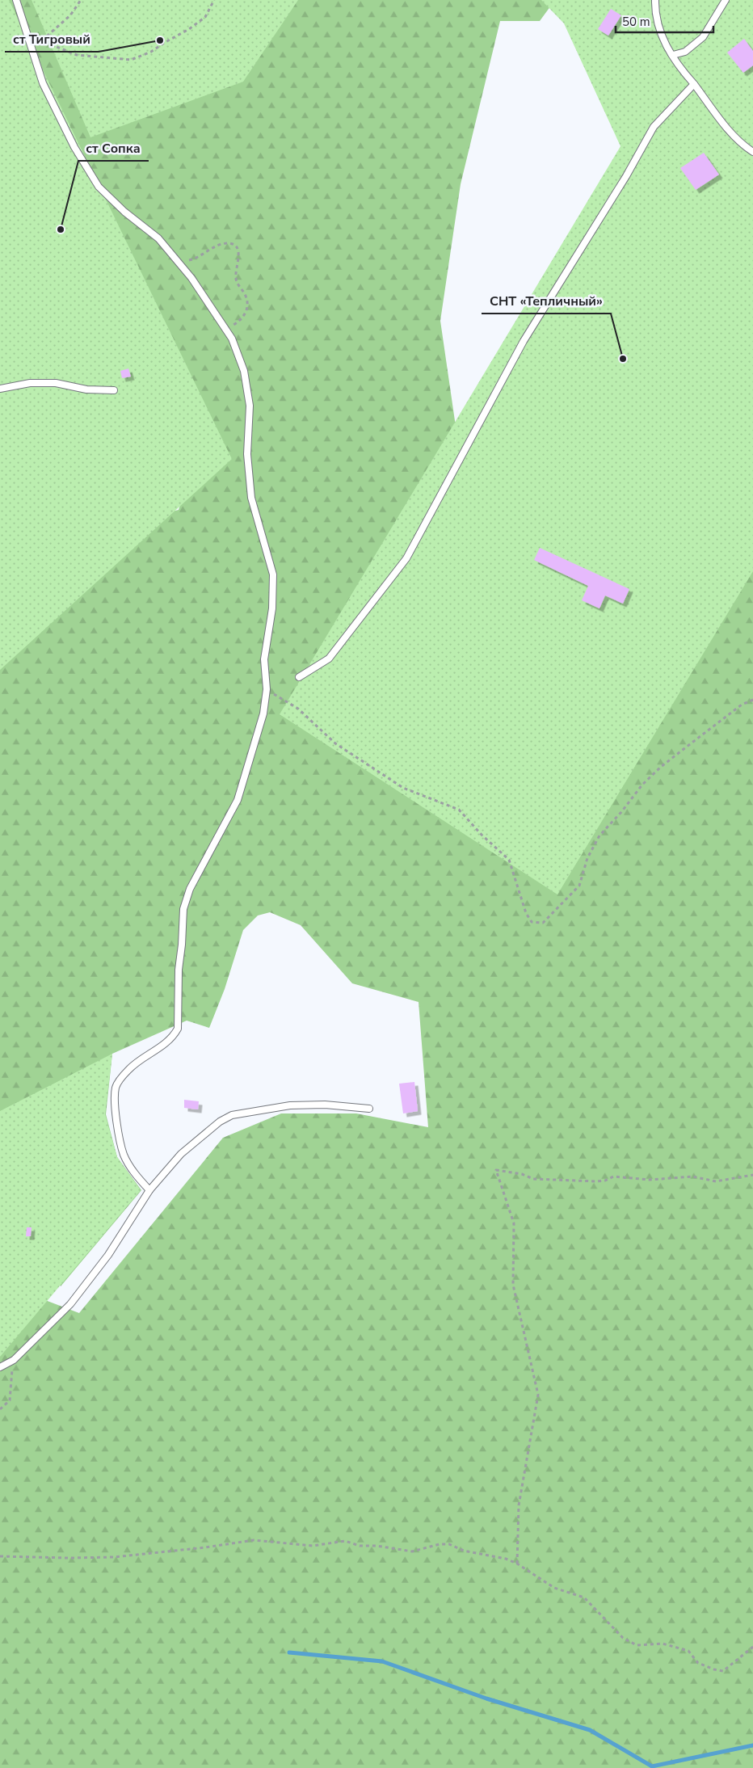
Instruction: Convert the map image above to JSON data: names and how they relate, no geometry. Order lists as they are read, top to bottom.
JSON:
{
  "places": ["ст Тигровый", "ст Сопка", "СНТ «Тепличный»"],
  "scale_bar": "50 m"
}
